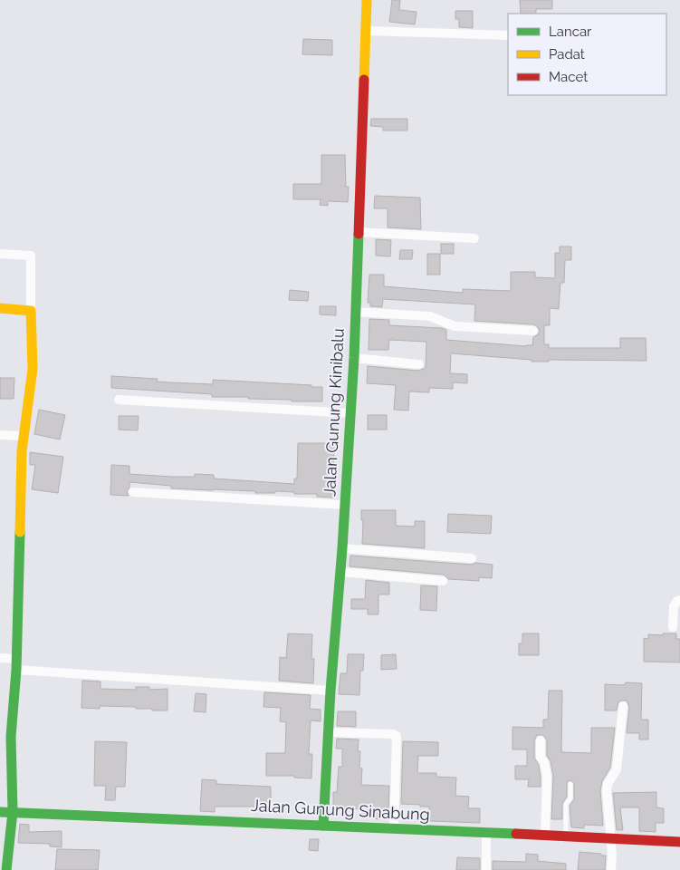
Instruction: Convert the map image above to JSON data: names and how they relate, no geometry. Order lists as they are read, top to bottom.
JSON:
{
  "streets": {
    "street": ["Jalan Gunung Kinibalu", "Jalan Gunung Sinabung"]
  },
  "crossings": [
    ["Jalan Gunung Kinibalu", "Jalan Gunung Sinabung"]
  ],
  "legend": ["Lancar", "Padat", "Macet"]
}
